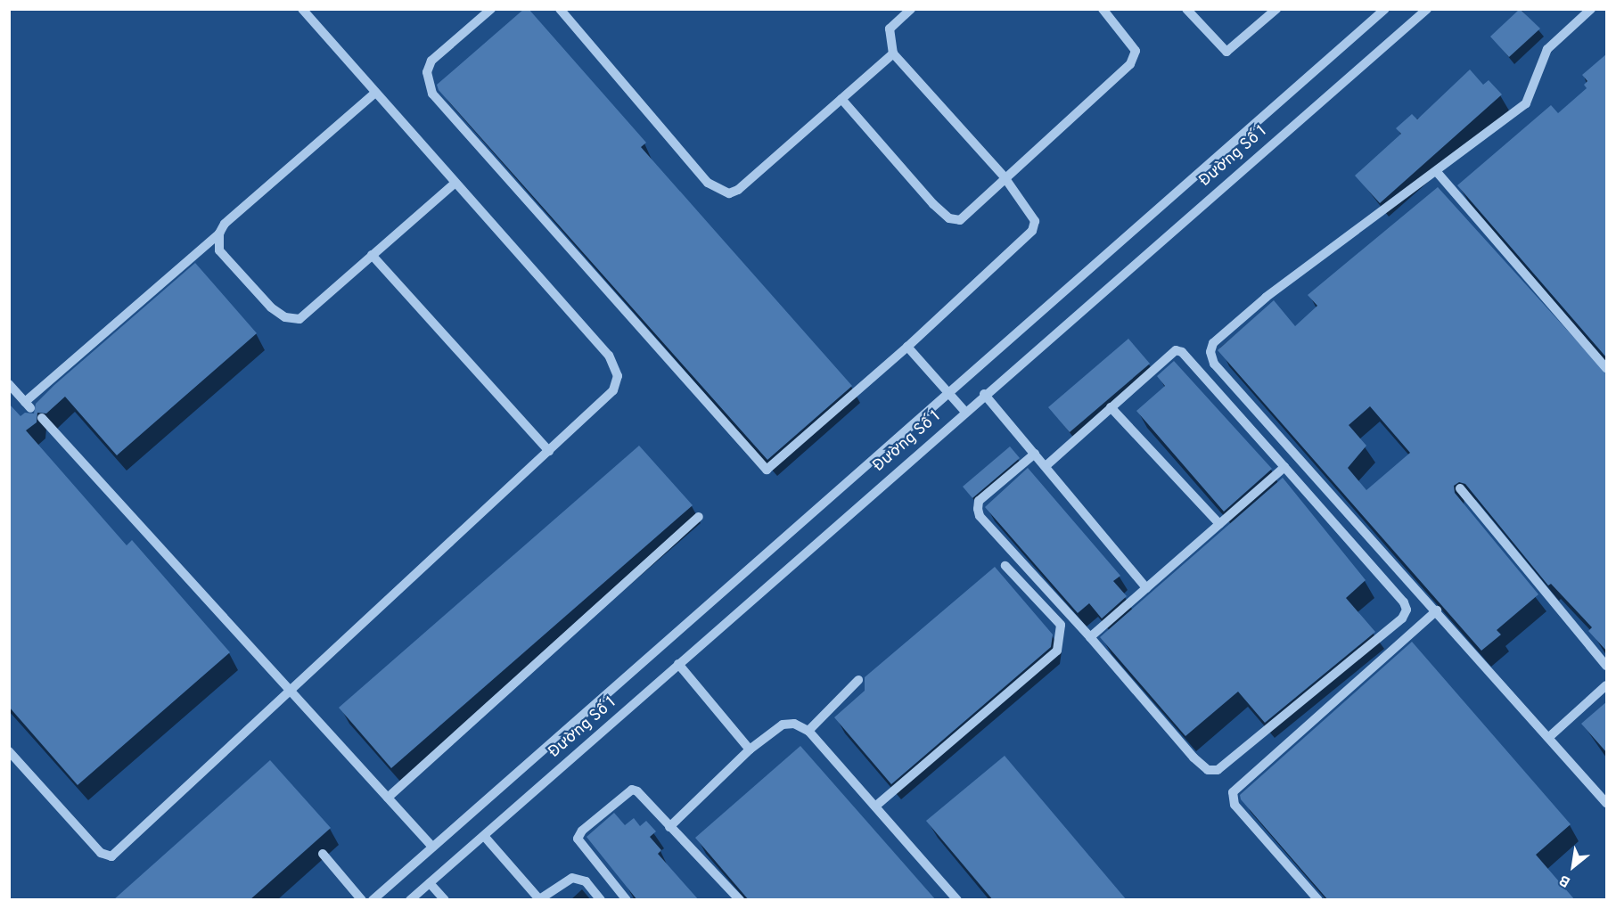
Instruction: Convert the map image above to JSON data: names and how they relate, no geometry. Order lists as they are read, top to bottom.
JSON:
{
  "streets": {
    "street": ["Đường Số 1"]
  },
  "north": "bottom left"
}
